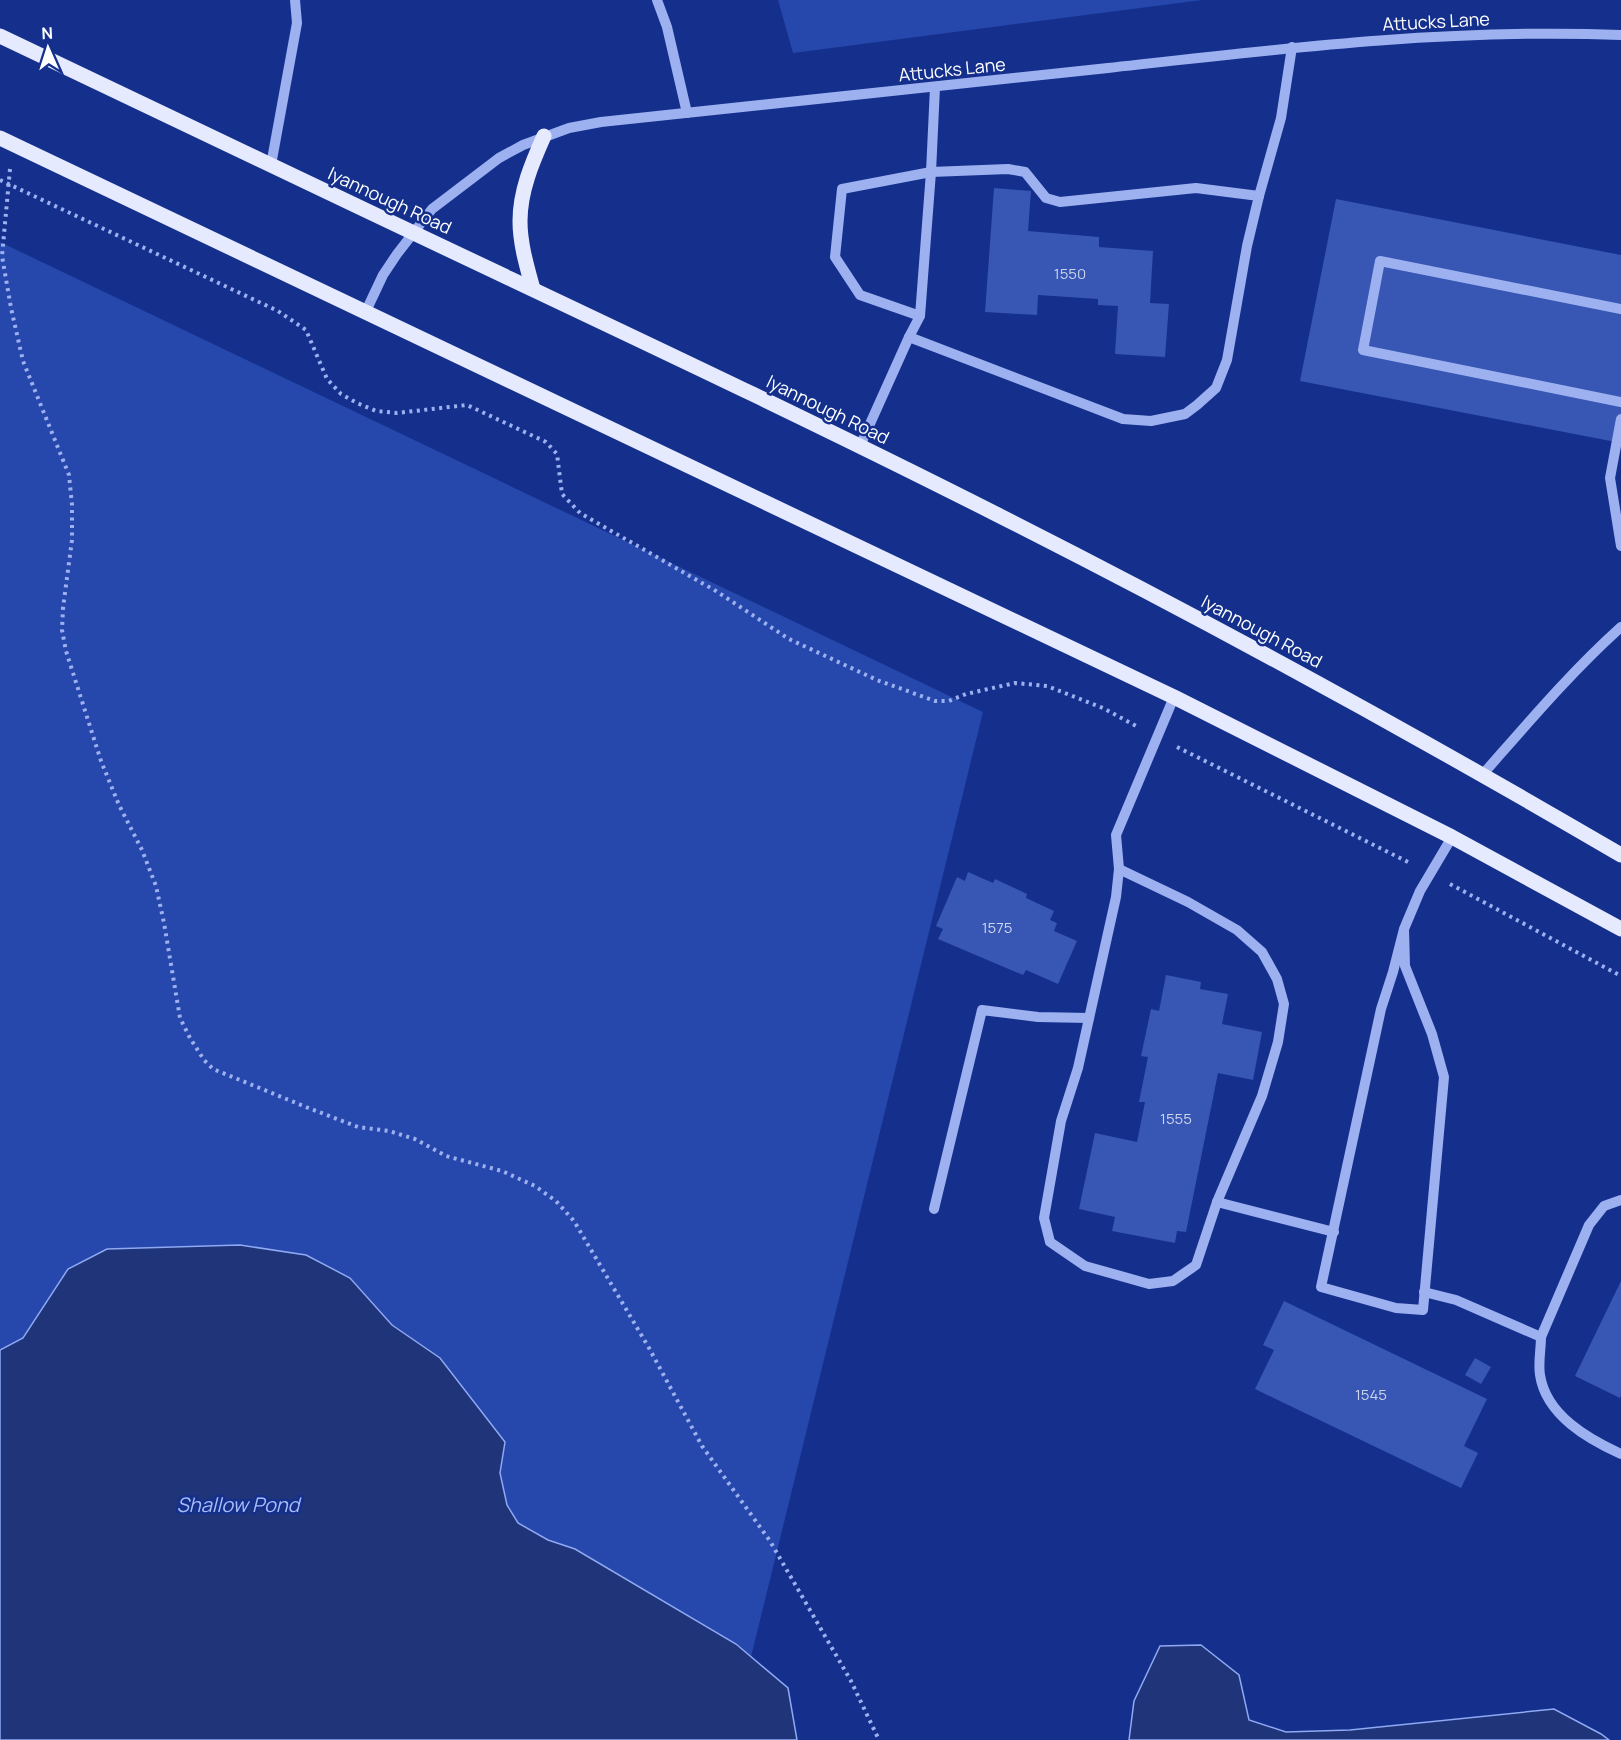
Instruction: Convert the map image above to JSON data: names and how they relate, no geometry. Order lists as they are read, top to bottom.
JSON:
{
  "streets": {
    "main road": ["Iyannough Road"],
    "street": ["Attucks Lane"]
  },
  "crossings": [
    ["Attucks Lane", "Iyannough Road"]
  ],
  "water": ["Shallow Pond"],
  "house_numbers": [
    "1550",
    "1575",
    "1555",
    "1545"
  ],
  "north": "top"
}
